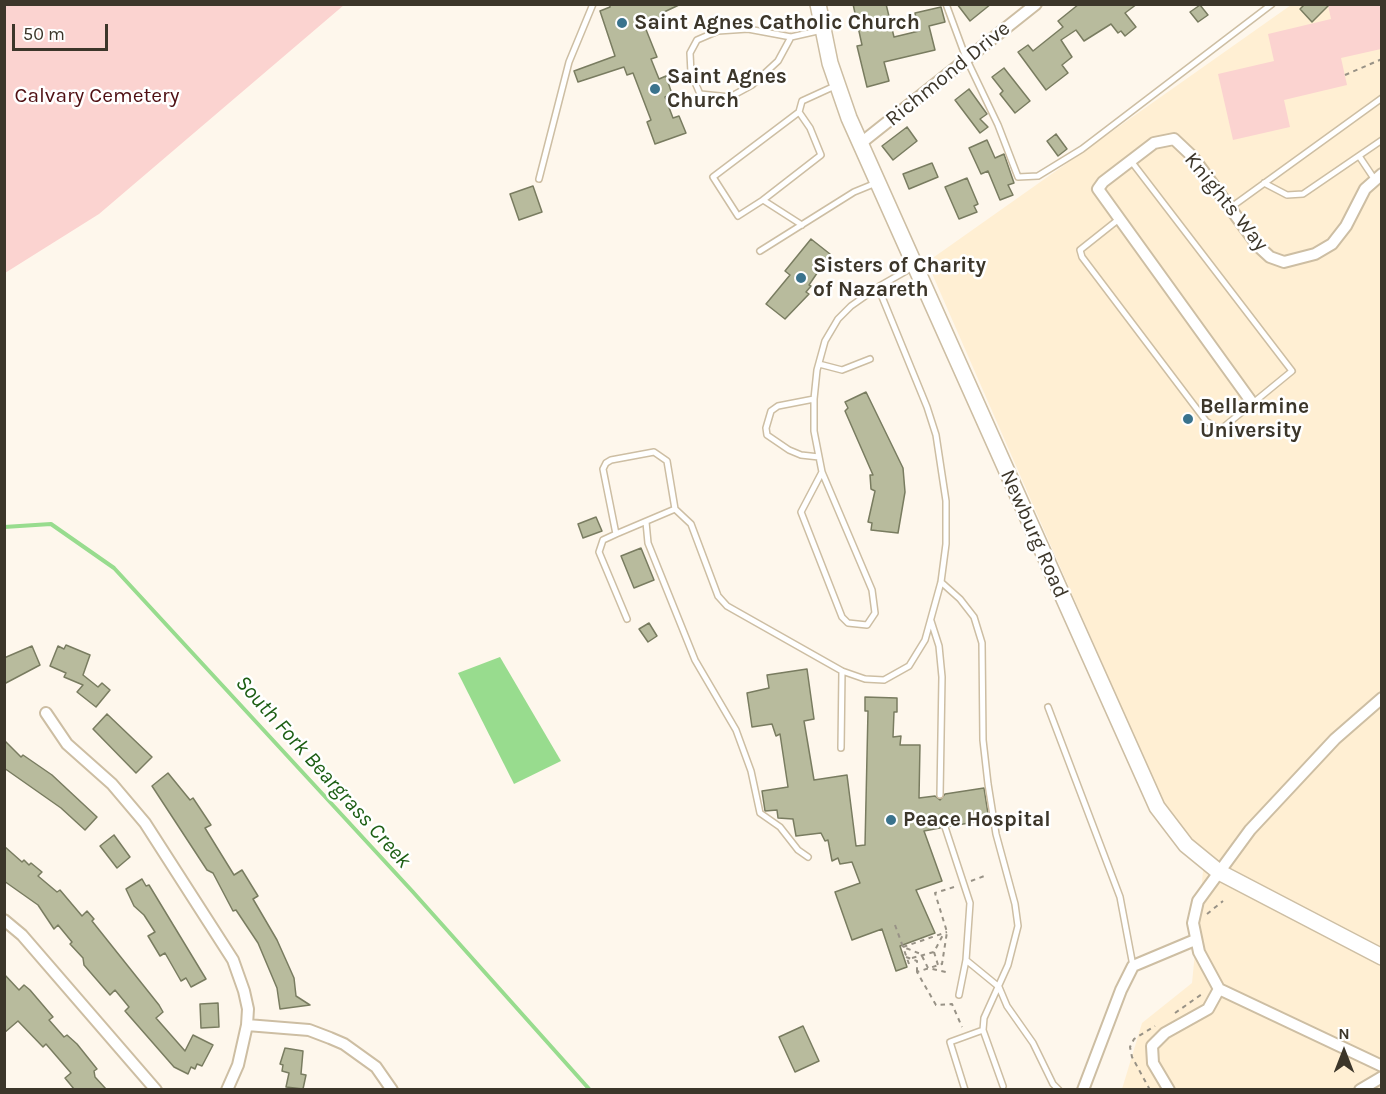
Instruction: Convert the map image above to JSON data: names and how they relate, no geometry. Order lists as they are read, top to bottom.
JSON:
{
  "streets": {
    "main road": ["Newburg Road"],
    "street": ["Richmond Drive", "Knights Way"]
  },
  "crossings": [
    ["Richmond Drive", "Newburg Road"]
  ],
  "water": ["South Fork Beargrass Creek"],
  "parks": ["Calvary Cemetery"],
  "places": [
    "Saint Agnes Catholic Church",
    "Saint Agnes Church",
    "Sisters of Charity of Nazareth",
    "Bellarmine University",
    "Peace Hospital"
  ],
  "scale_bar": "50 m",
  "north": "top"
}
